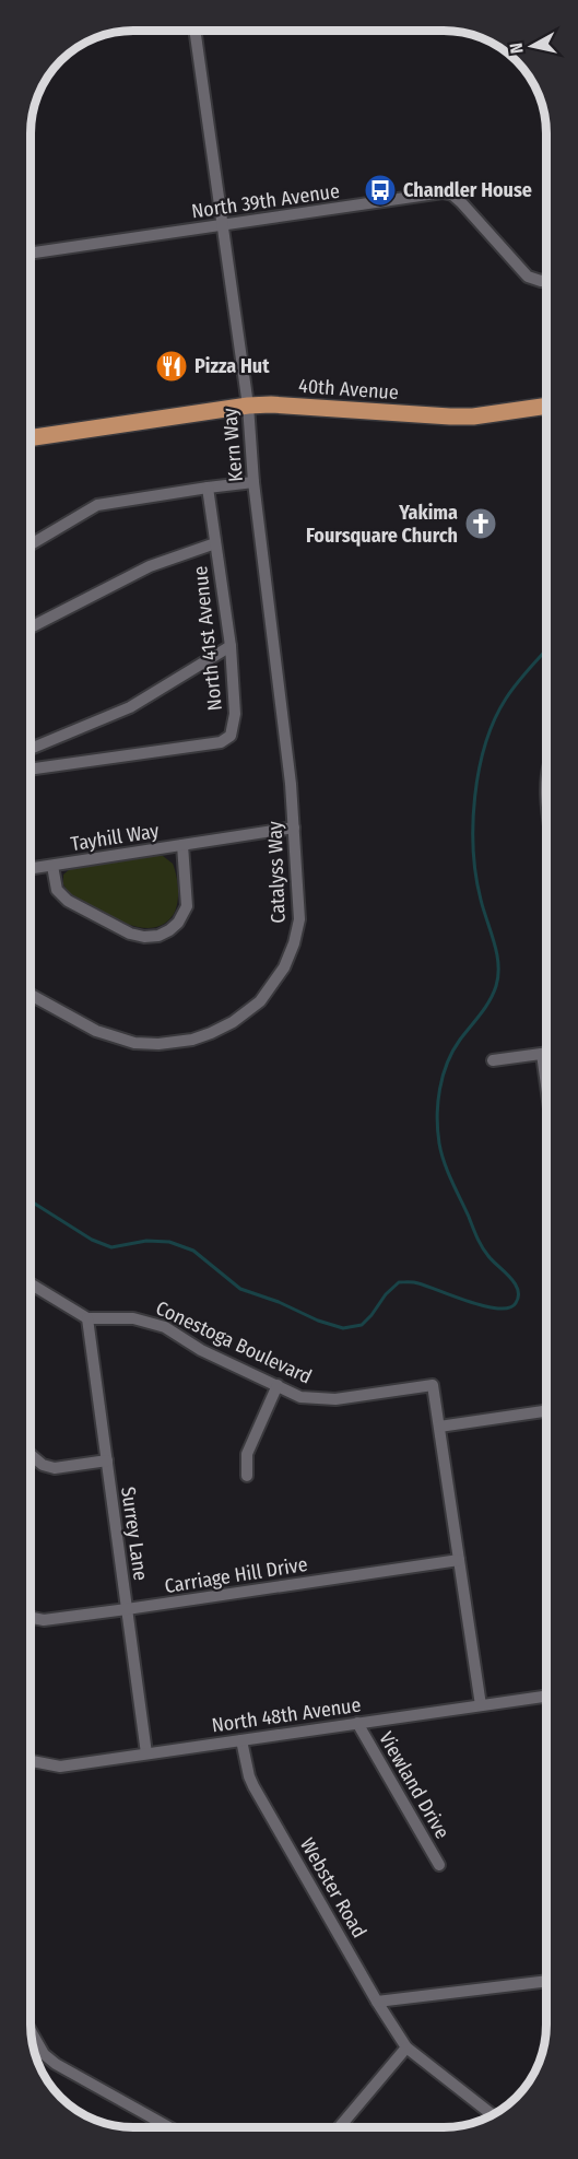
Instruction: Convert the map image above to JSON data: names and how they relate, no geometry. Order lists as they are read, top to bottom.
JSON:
{
  "streets": {
    "main road": ["40th Avenue"],
    "street": [
      "North 39th Avenue",
      "Kern Way",
      "North 41st Avenue",
      "Tayhill Way",
      "Catalyss Way",
      "Conestoga Boulevard",
      "Surrey Lane",
      "Carriage Hill Drive",
      "North 48th Avenue",
      "Viewland Drive",
      "Webster Road"
    ]
  },
  "crossings": [
    ["North 39th Avenue", "Kern Way"],
    ["40th Avenue", "Kern Way"],
    ["Kern Way", "Catalyss Way"],
    ["Tayhill Way", "Catalyss Way"],
    ["Conestoga Boulevard", "Surrey Lane"],
    ["Conestoga Boulevard", "Carriage Hill Drive"],
    ["Conestoga Boulevard", "North 48th Avenue"],
    ["Surrey Lane", "Carriage Hill Drive"],
    ["Surrey Lane", "North 48th Avenue"],
    ["North 48th Avenue", "Viewland Drive"],
    ["North 48th Avenue", "Webster Road"]
  ],
  "places": {
    "bus stop": ["Chandler House"],
    "restaurant": ["Pizza Hut"],
    "church": ["Yakima Foursquare Church"]
  },
  "north": "left"
}
